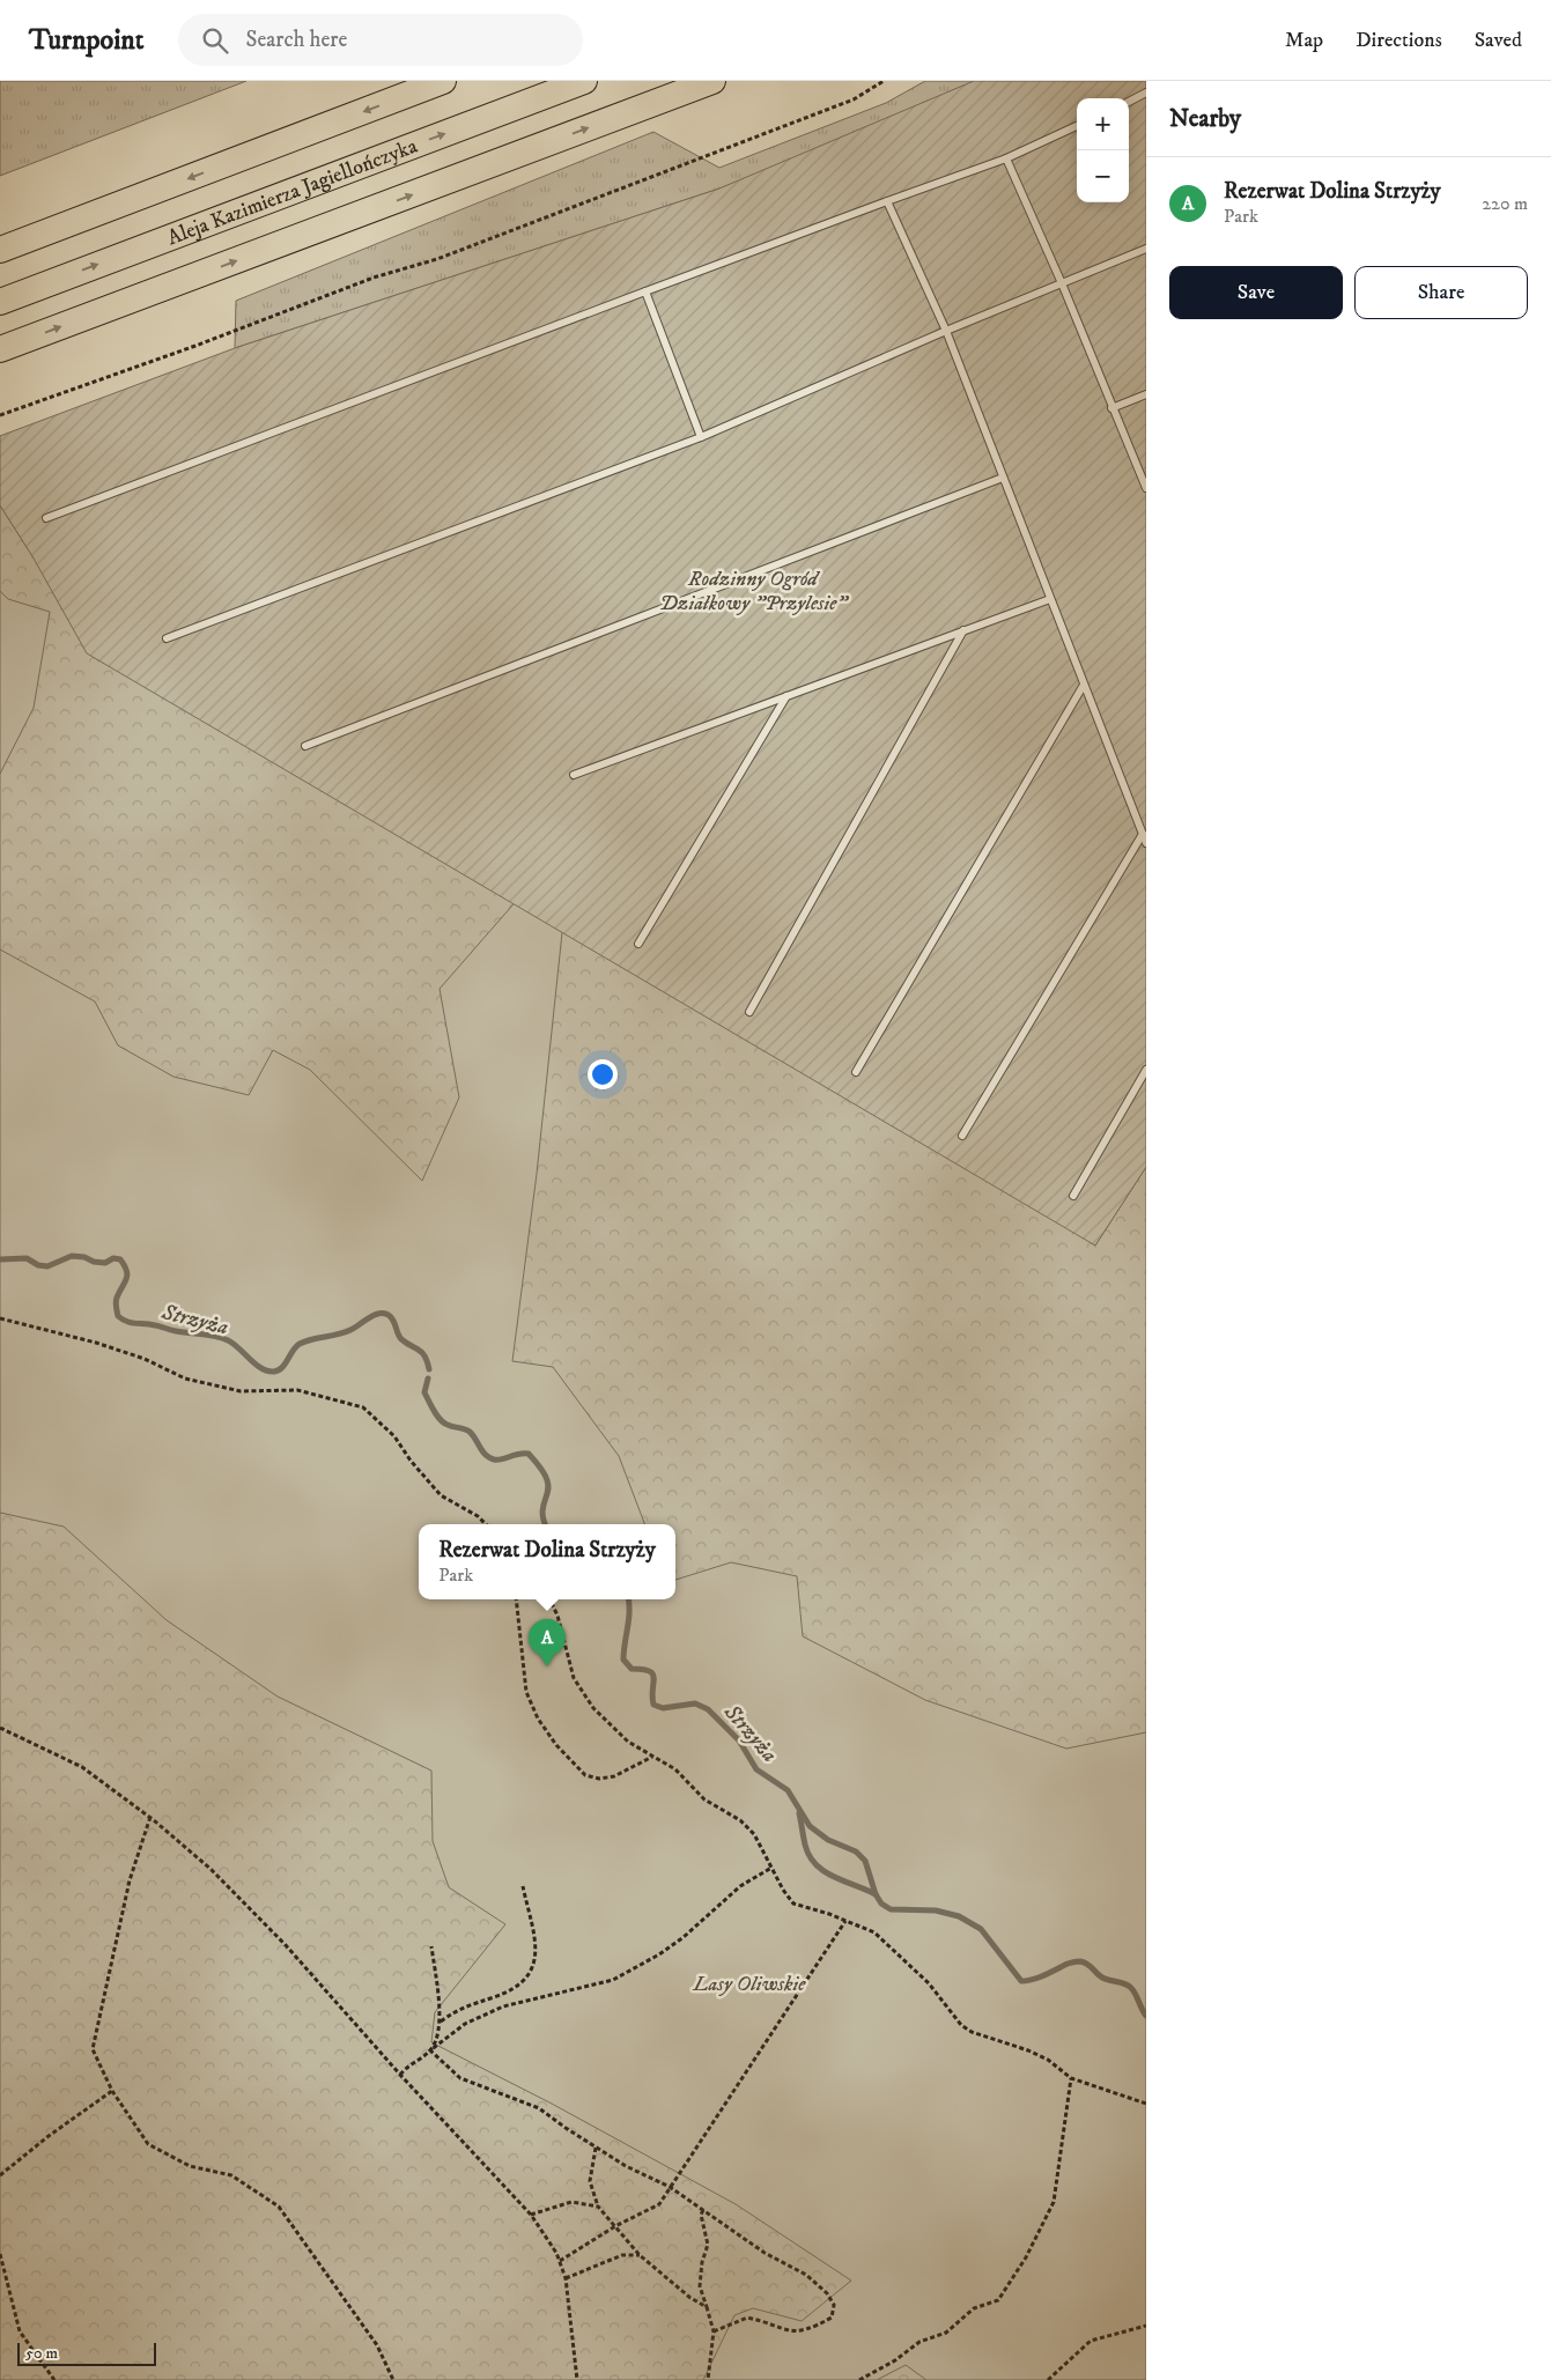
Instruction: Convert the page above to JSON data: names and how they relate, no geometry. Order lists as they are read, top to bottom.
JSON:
{
  "streets": {
    "highway": ["Aleja Kazimierza Jagiellończyka"]
  },
  "water": ["Strzyża"],
  "parks": ["Rodzinny Ogród Działkowy \"Przylesie\"", "Lasy Oliwskie"],
  "scale_bar": "50 m",
  "page": {
    "header": "Turnpoint",
    "search": "Search here",
    "nav": ["Map", "Directions", "Saved"],
    "heading": "Nearby",
    "map_buttons": ["+", "−"],
    "list": [
      {
        "mark": "A",
        "name": "Rezerwat Dolina Strzyży",
        "note": "Park",
        "value": "220 m"
      }
    ],
    "buttons": ["Save", "Share"],
    "popup": ["Rezerwat Dolina Strzyży", "Park"],
    "pins": "A",
    "scale": "50 m"
  }
}
